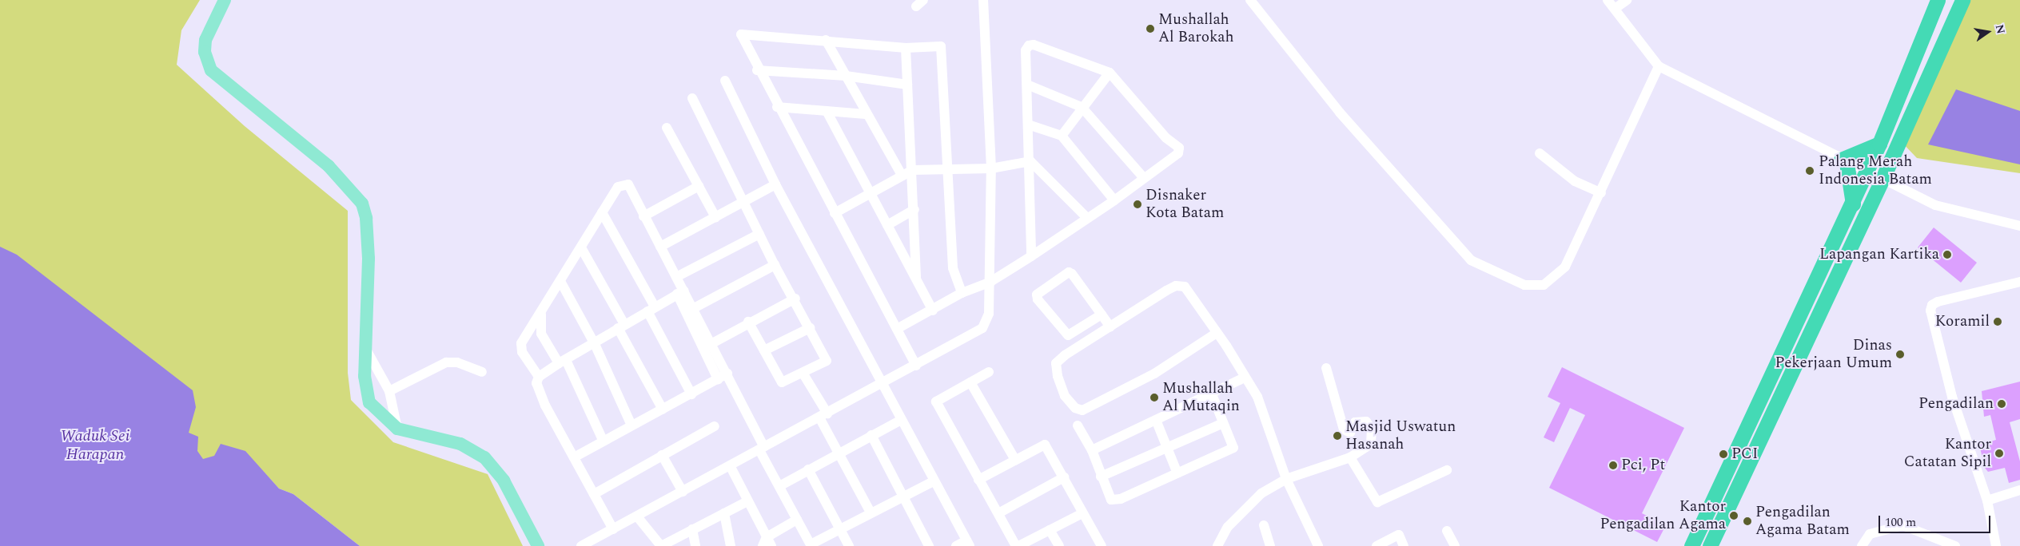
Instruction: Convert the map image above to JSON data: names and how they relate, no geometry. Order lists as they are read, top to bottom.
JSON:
{
  "water": ["Waduk Sei Harapan"],
  "places": [
    "Mushallah Al Barokah",
    "Palang Merah Indonesia Batam",
    "Disnaker Kota Batam",
    "Lapangan Kartika",
    "Koramil",
    "Dinas Pekerjaan Umum",
    "Mushallah Al Mutaqin",
    "Pengadilan",
    "Masjid Uswatun Hasanah",
    "Kantor Catatan Sipil",
    "PCI",
    "Pci, Pt",
    "Kantor Pengadilan Agama",
    "Pengadilan Agama Batam"
  ],
  "scale_bar": "100 m",
  "north": "right"
}
